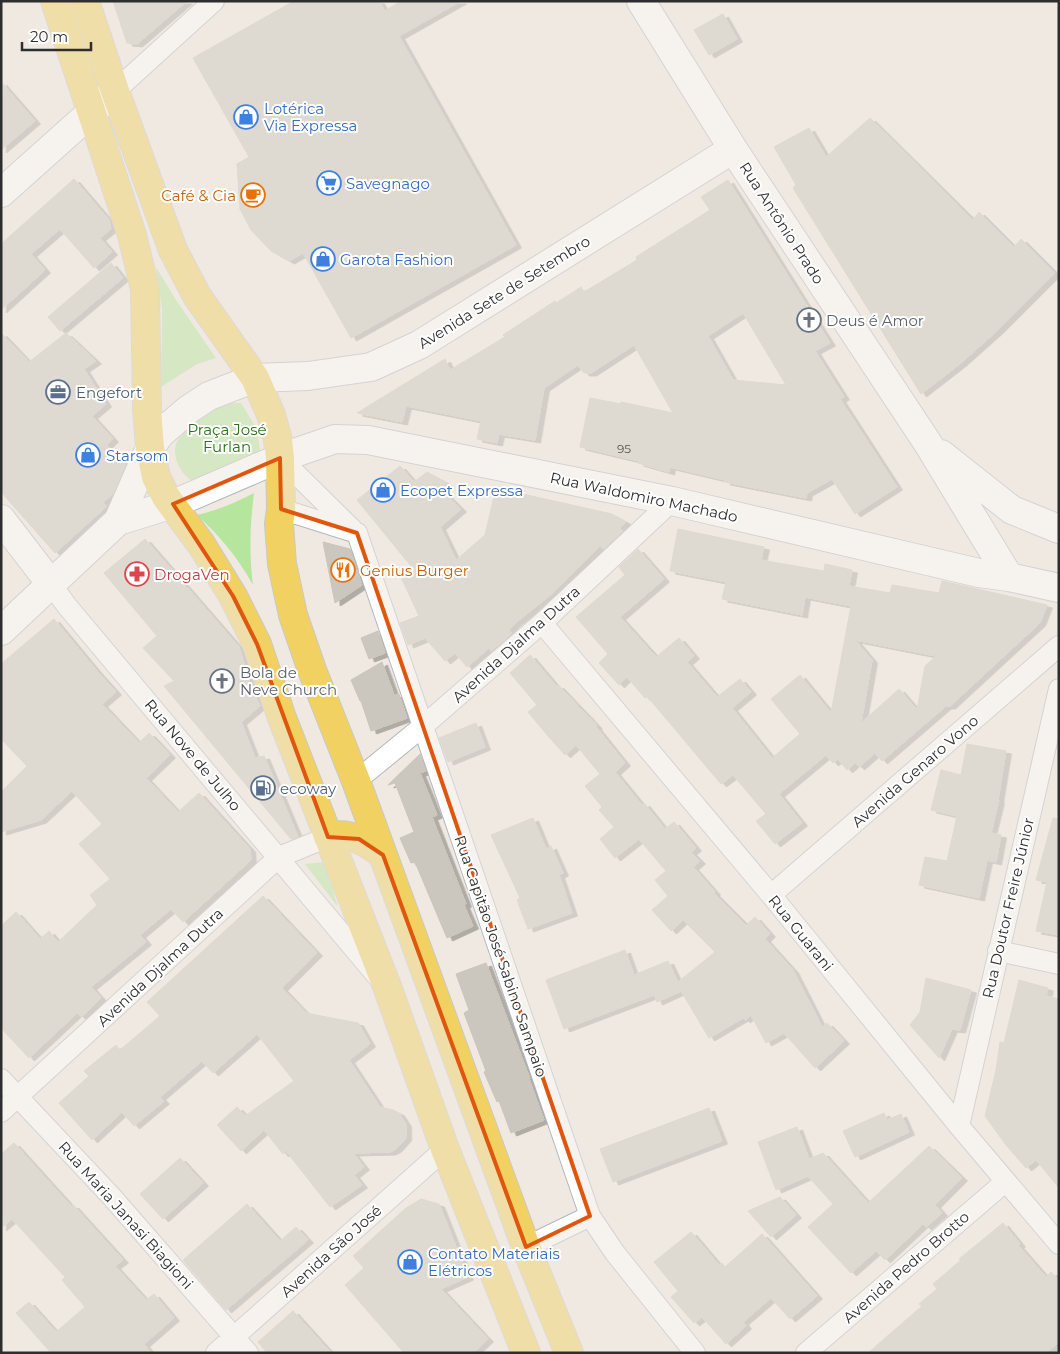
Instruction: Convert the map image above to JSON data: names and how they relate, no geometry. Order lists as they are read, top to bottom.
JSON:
{
  "streets": {
    "street": [
      "Rua Antônio Prado",
      "Avenida Sete de Setembro",
      "Rua Waldomiro Machado",
      "Avenida Djalma Dutra",
      "Rua Nove de Julho",
      "Avenida Genaro Vono",
      "Rua Doutor Freire Júnior",
      "Rua Guarani",
      "Rua Capitão José Sabino Sampaio",
      "Rua Maria Janasi Biagioni",
      "Avenida São José",
      "Avenida Pedro Brotto"
    ]
  },
  "crossings": [
    ["Rua Antônio Prado", "Avenida Sete de Setembro"],
    ["Rua Antônio Prado", "Rua Waldomiro Machado"],
    ["Rua Waldomiro Machado", "Avenida Djalma Dutra"],
    ["Rua Waldomiro Machado", "Rua Capitão José Sabino Sampaio"],
    ["Avenida Djalma Dutra", "Rua Nove de Julho"],
    ["Avenida Djalma Dutra", "Rua Guarani"],
    ["Avenida Djalma Dutra", "Rua Capitão José Sabino Sampaio"],
    ["Avenida Djalma Dutra", "Rua Maria Janasi Biagioni"],
    ["Avenida Genaro Vono", "Rua Guarani"],
    ["Rua Doutor Freire Júnior", "Rua Guarani"],
    ["Rua Guarani", "Avenida Pedro Brotto"],
    ["Rua Maria Janasi Biagioni", "Avenida São José"]
  ],
  "parks": ["Praça José Furlan"],
  "places": {
    "shop": [
      "Lotérica Via Expressa",
      "Garota Fashion",
      "Starsom",
      "Ecopet Expressa",
      "Contato Materiais Elétricos"
    ],
    "supermarket": ["Savegnago"],
    "cafe": ["Café & Cia"],
    "church": ["Deus é Amor", "Bola de Neve Church"],
    "office": ["Engefort"],
    "restaurant": ["Genius Burger"],
    "pharmacy": ["DrogaVen"],
    "fuel station": ["ecoway"]
  },
  "house_numbers": ["95"],
  "scale_bar": "20 m"
}
